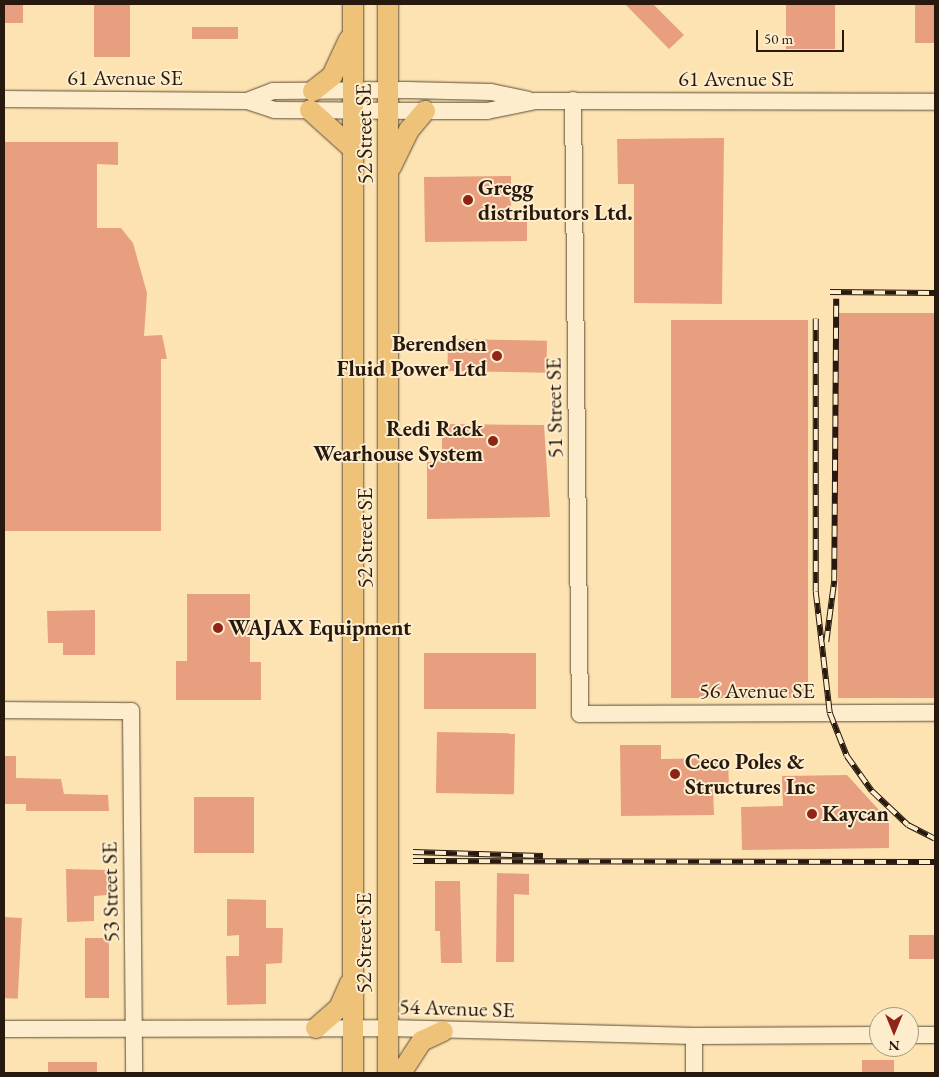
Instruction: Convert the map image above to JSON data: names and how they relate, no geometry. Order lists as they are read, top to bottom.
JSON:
{
  "streets": {
    "main road": ["52 Street SE"],
    "street": [
      "61 Avenue SE",
      "51 Street SE",
      "56 Avenue SE",
      "53 Street SE",
      "54 Avenue SE"
    ]
  },
  "crossings": [
    ["61 Avenue SE", "52 Street SE"],
    ["61 Avenue SE", "51 Street SE"],
    ["52 Street SE", "54 Avenue SE"],
    ["51 Street SE", "56 Avenue SE"],
    ["53 Street SE", "54 Avenue SE"]
  ],
  "places": [
    "Gregg distributors Ltd.",
    "Berendsen Fluid Power Ltd",
    "Redi Rack Wearhouse System",
    "WAJAX Equipment",
    "Ceco Poles & Structures Inc",
    "Kaycan"
  ],
  "scale_bar": "50 m",
  "north": "bottom"
}
